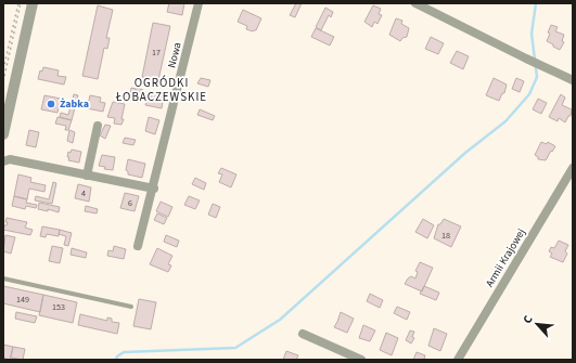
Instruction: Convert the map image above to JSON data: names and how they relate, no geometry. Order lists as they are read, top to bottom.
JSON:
{
  "streets": {
    "street": ["Nowa", "Armii Krajowej"]
  },
  "districts": ["OGRÓDKI ŁOBACZEWSKIE"],
  "places": ["Żabka"],
  "house_numbers": [
    "17",
    "4",
    "6",
    "18",
    "149",
    "153"
  ],
  "north": "top left"
}
